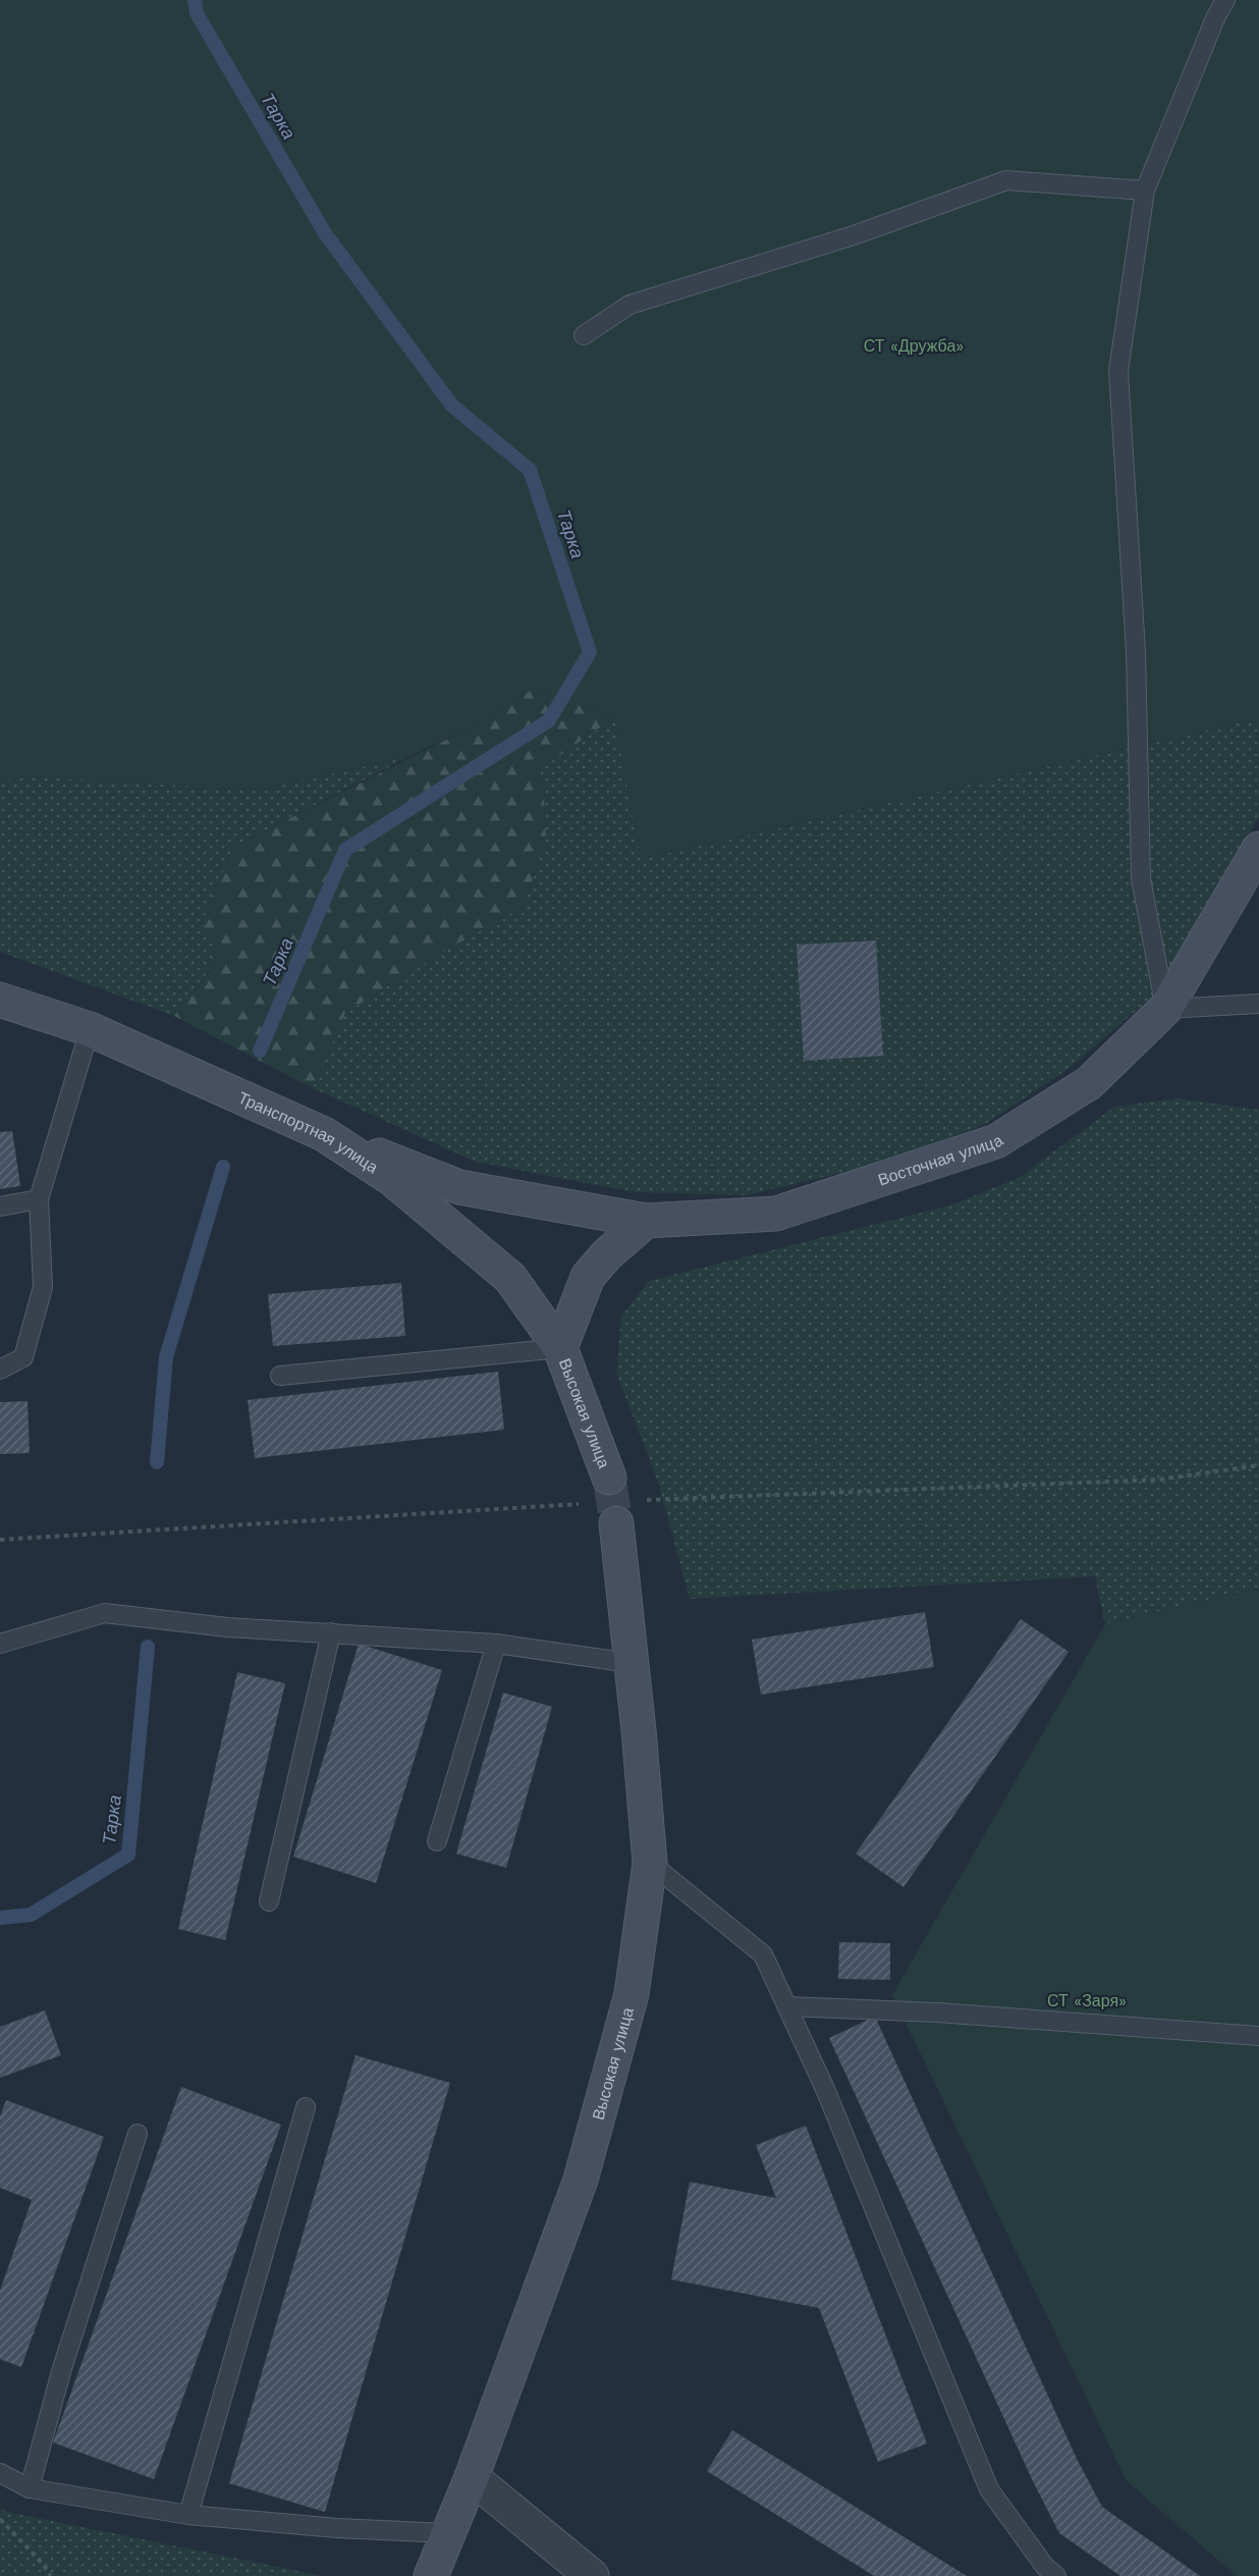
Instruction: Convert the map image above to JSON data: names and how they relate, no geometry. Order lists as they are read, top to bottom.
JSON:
{
  "streets": {
    "street": ["Транспортная улица", "Восточная улица", "Высокая улица"]
  },
  "crossings": [
    ["Транспортная улица", "Восточная улица"],
    ["Транспортная улица", "Высокая улица"]
  ],
  "water": ["Тарка"],
  "parks": ["СТ «Дружба»", "СТ «Заря»"]
}
